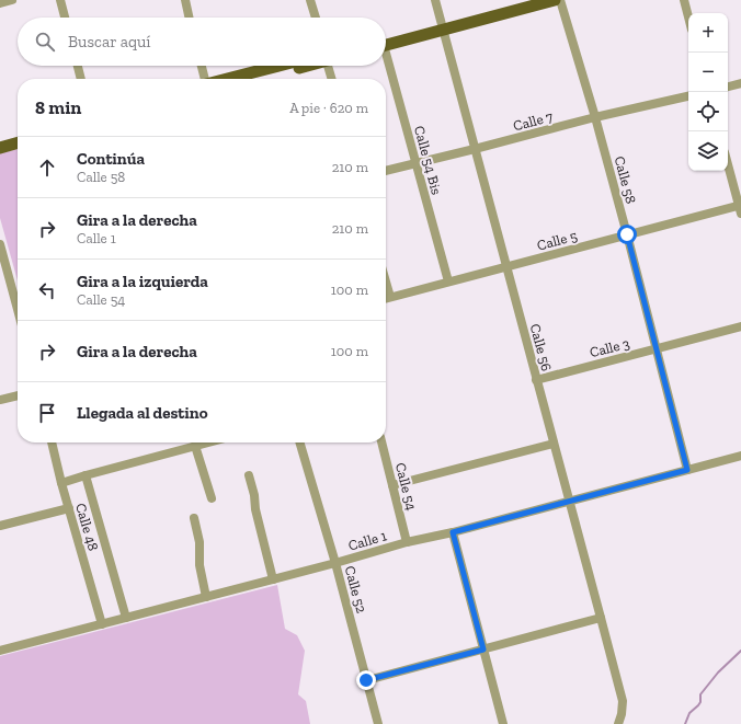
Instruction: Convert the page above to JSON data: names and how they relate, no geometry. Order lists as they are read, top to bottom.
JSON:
{
  "streets": {
    "street": [
      "Calle 7",
      "Calle 54 Bis",
      "Calle 58",
      "Calle 5",
      "Calle 56",
      "Calle 3",
      "Calle 54",
      "Calle 48",
      "Calle 1",
      "Calle 52"
    ]
  },
  "crossings": [
    ["Calle 7", "Calle 54 Bis"],
    ["Calle 7", "Calle 58"],
    ["Calle 7", "Calle 56"],
    ["Calle 54 Bis", "Calle 5"],
    ["Calle 58", "Calle 5"],
    ["Calle 58", "Calle 3"],
    ["Calle 58", "Calle 1"],
    ["Calle 5", "Calle 56"],
    ["Calle 56", "Calle 3"],
    ["Calle 56", "Calle 1"],
    ["Calle 54", "Calle 1"],
    ["Calle 48", "Calle 1"],
    ["Calle 1", "Calle 52"]
  ],
  "page": {
    "map_buttons": ["+", "−"],
    "search": "Buscar aquí",
    "heading": ["8 min", "A pie · 620 m"],
    "list": [
      ["Continúa", "Calle 58", "210 m"],
      ["Gira a la derecha", "Calle 1", "210 m"],
      ["Gira a la izquierda", "Calle 54", "100 m"],
      ["Gira a la derecha", "100 m"],
      "Llegada al destino"
    ]
  }
}
